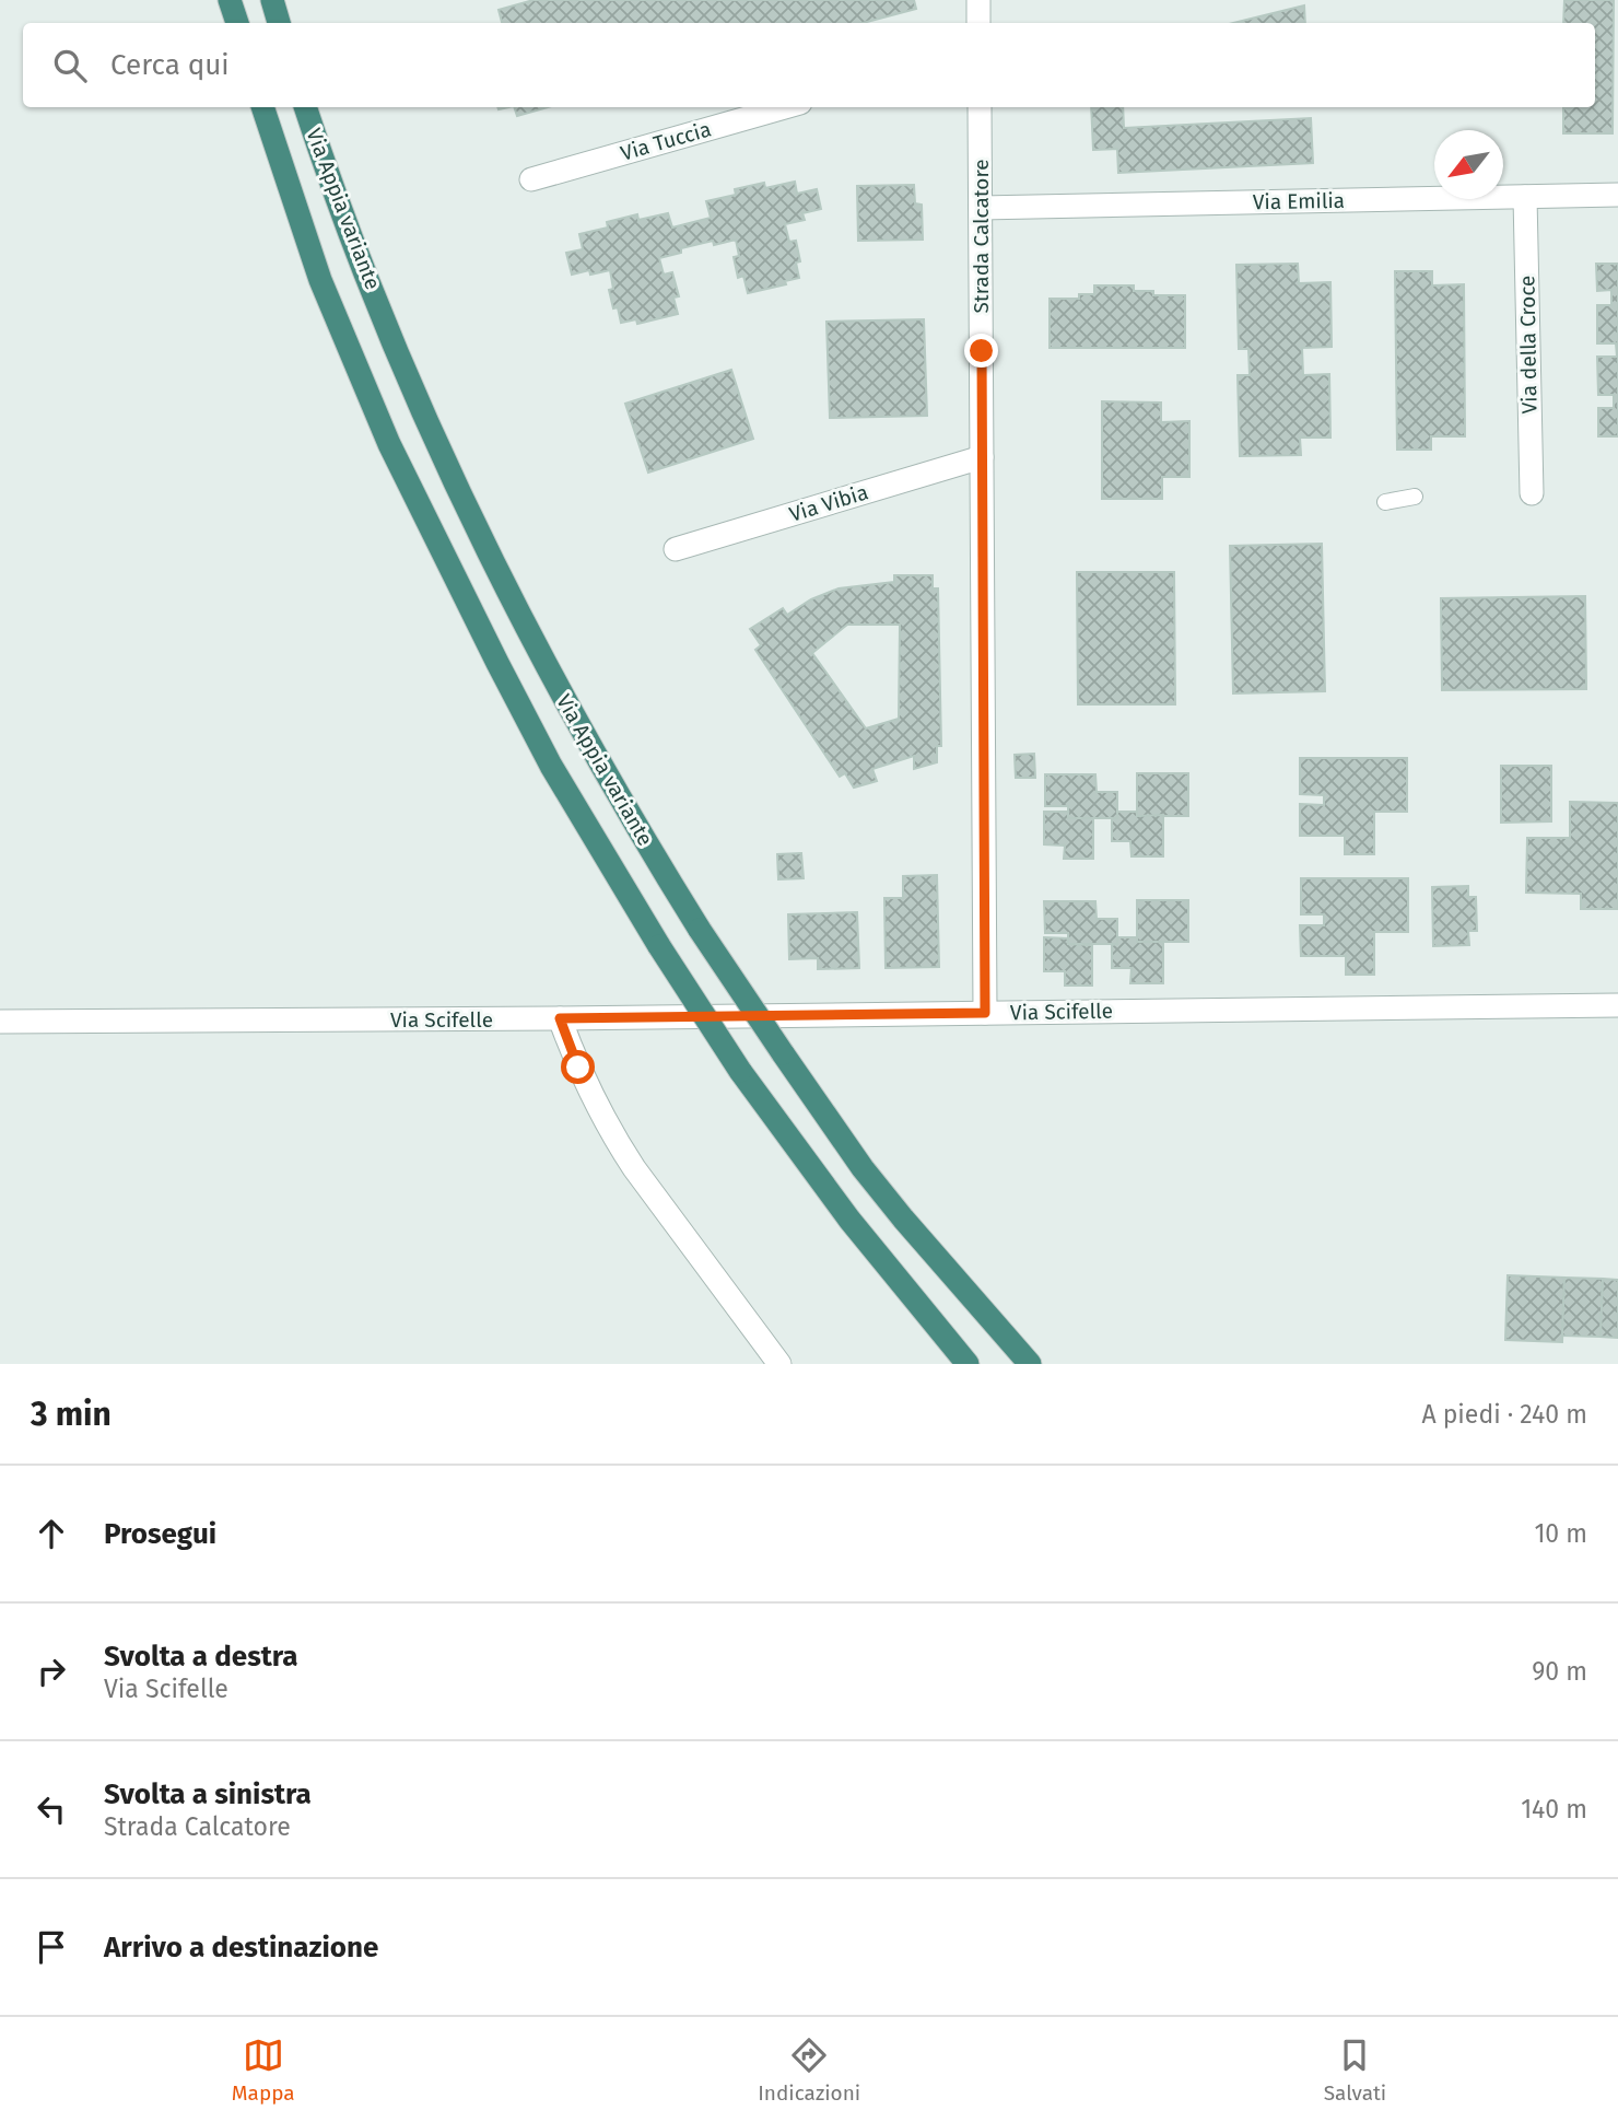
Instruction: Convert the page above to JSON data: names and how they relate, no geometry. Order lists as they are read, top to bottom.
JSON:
{
  "streets": {
    "highway": ["Via Appia variante"],
    "street": [
      "Via Tuccia",
      "Via Emilia",
      "Strada Calcatore",
      "Via della Croce",
      "Via Vibia",
      "Via Scifelle"
    ]
  },
  "crossings": [
    ["Via Emilia", "Strada Calcatore"],
    ["Via Emilia", "Via della Croce"],
    ["Strada Calcatore", "Via Vibia"],
    ["Strada Calcatore", "Via Scifelle"]
  ],
  "north": "bottom left",
  "page": {
    "search": "Cerca qui",
    "heading": ["3 min", "A piedi · 240 m"],
    "list": [
      ["Prosegui", "10 m"],
      ["Svolta a destra", "Via Scifelle", "90 m"],
      ["Svolta a sinistra", "Strada Calcatore", "140 m"],
      "Arrivo a destinazione"
    ],
    "nav": ["Mappa", "Indicazioni", "Salvati"]
  }
}
